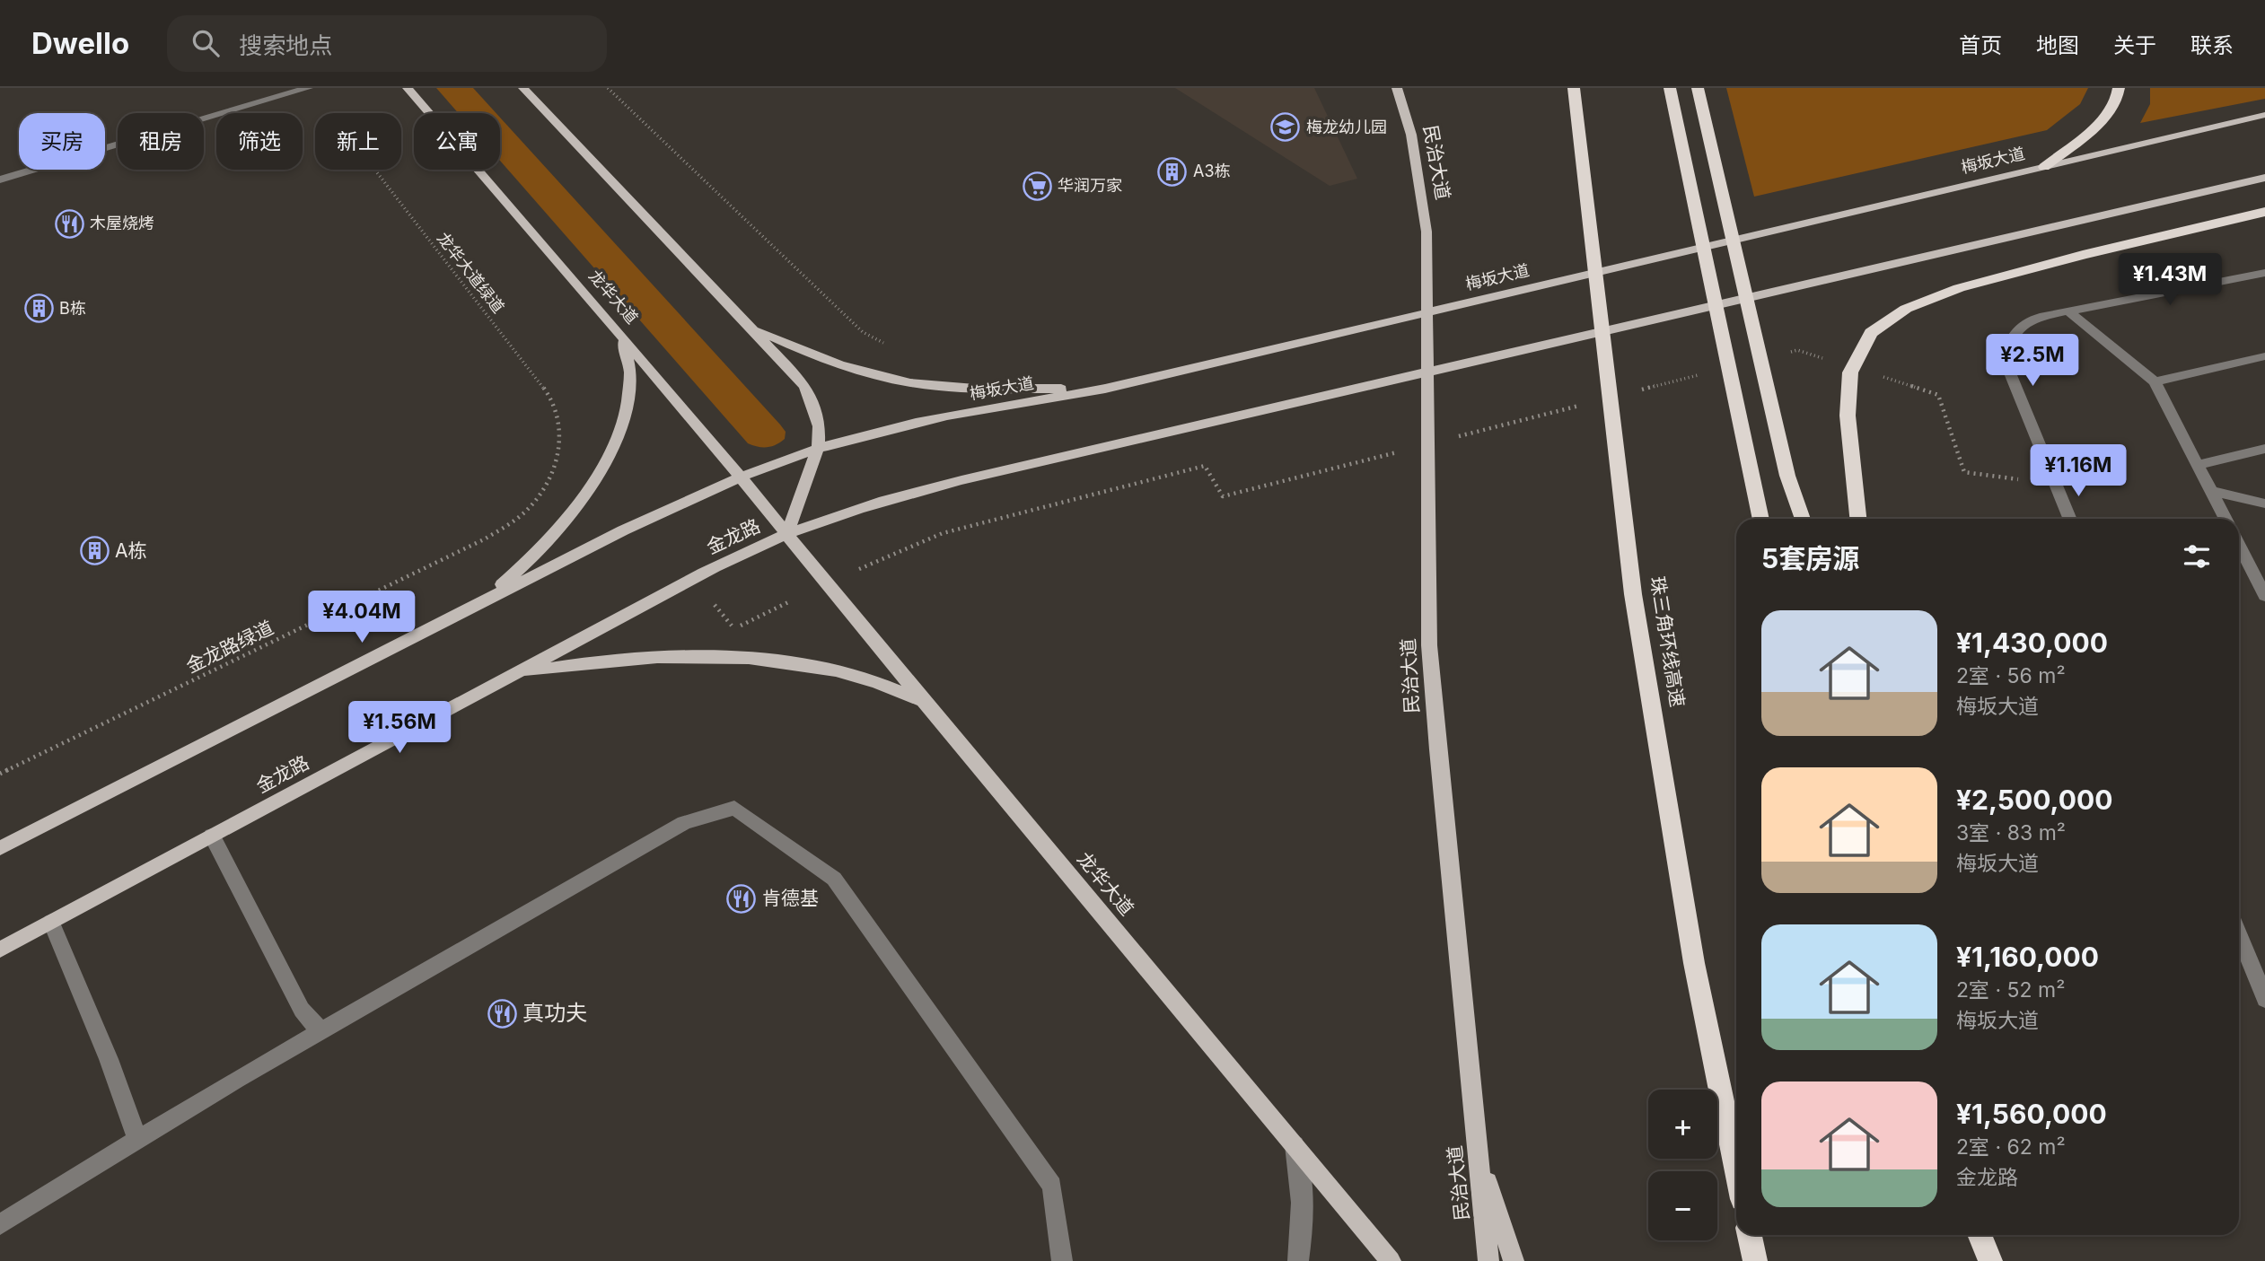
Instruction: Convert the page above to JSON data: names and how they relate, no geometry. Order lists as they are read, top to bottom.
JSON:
{
  "streets": {
    "highway": ["珠三角环线高速"],
    "main road": [
      "梅坂大道",
      "民治大道",
      "龙华大道",
      "金龙路"
    ],
    "path": ["龙华大道绿道", "金龙路绿道"]
  },
  "crossings": [
    ["梅坂大道", "龙华大道"],
    ["龙华大道绿道", "金龙路绿道"],
    ["龙华大道", "金龙路"]
  ],
  "places": {
    "school or university": ["梅龙幼儿园"],
    "building": ["A3栋", "B栋", "A栋"],
    "supermarket": ["华润万家"],
    "restaurant": ["木屋烧烤", "肯德基", "真功夫"]
  },
  "page": {
    "header": "Dwello",
    "search": "搜索地点",
    "nav": [
      "首页",
      "地图",
      "关于",
      "联系"
    ],
    "chip": [
      "买房",
      "租房",
      "筛选",
      "新上",
      "公寓"
    ],
    "price": [
      "¥1.43M",
      "¥2.5M",
      "¥1.16M",
      "¥4.04M",
      "¥1.56M"
    ],
    "heading": "5套房源",
    "list": [
      {
        "name": "¥1,430,000",
        "note": "2室 · 56 m² · 梅坂大道"
      },
      {
        "name": "¥2,500,000",
        "note": "3室 · 83 m² · 梅坂大道"
      },
      {
        "name": "¥1,160,000",
        "note": "2室 · 52 m² · 梅坂大道"
      },
      {
        "name": "¥1,560,000",
        "note": "2室 · 62 m² · 金龙路"
      }
    ],
    "map_buttons": ["+", "−"]
  }
}
